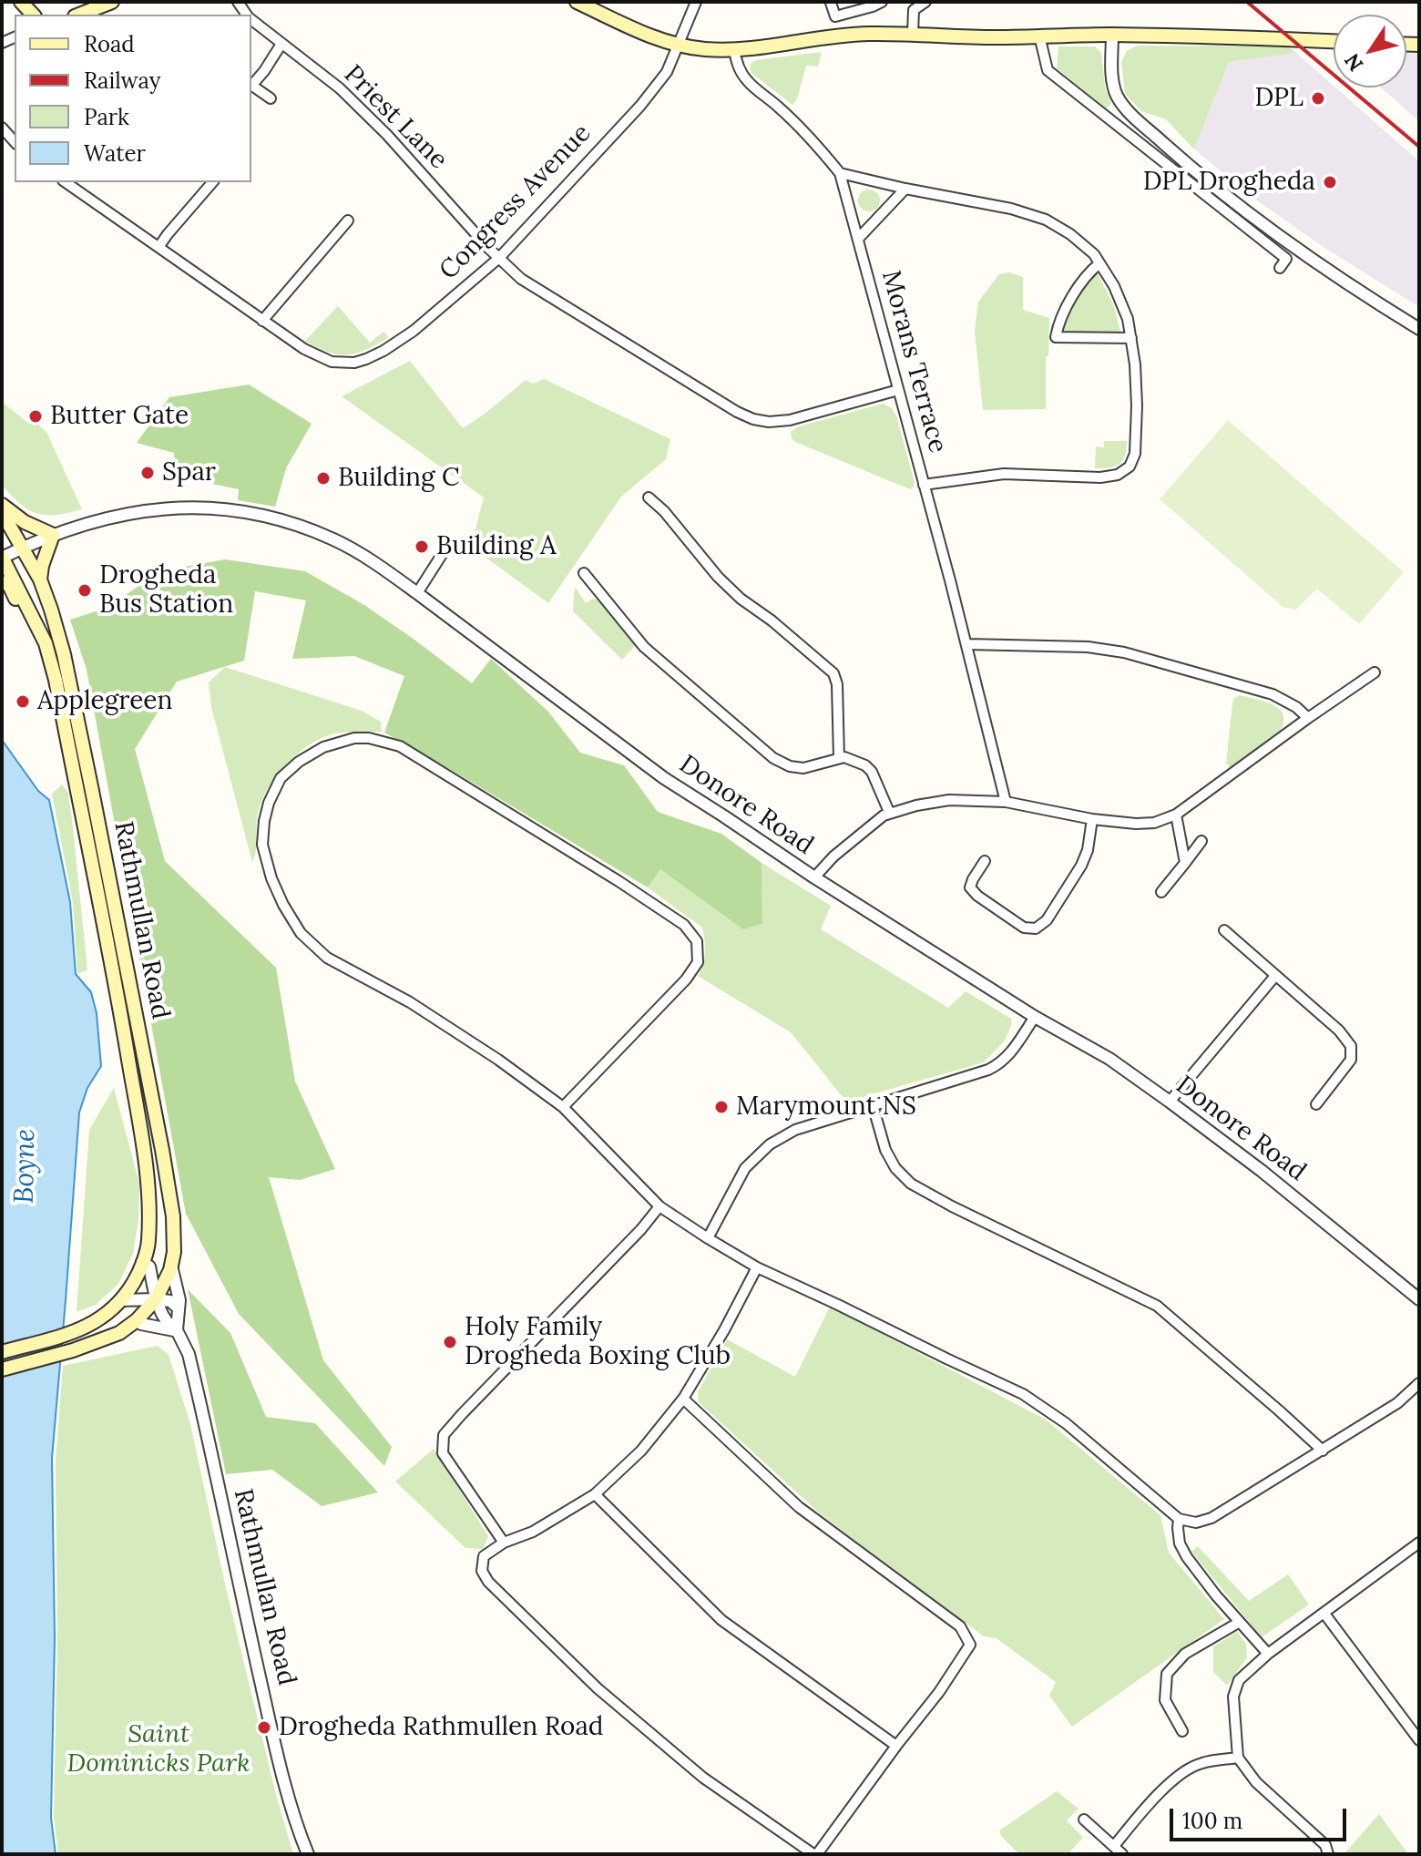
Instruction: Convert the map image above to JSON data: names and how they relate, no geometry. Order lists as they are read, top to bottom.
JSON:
{
  "streets": {
    "main road": ["Rathmullan Road"],
    "street": [
      "Priest Lane",
      "Congress Avenue",
      "Morans Terrace",
      "Donore Road"
    ]
  },
  "crossings": [
    ["Priest Lane", "Congress Avenue"],
    ["Priest Lane", "Morans Terrace"],
    ["Donore Road", "Rathmullan Road"]
  ],
  "water": ["Boyne"],
  "parks": ["Saint Dominicks Park"],
  "places": [
    "DPL",
    "DPL Drogheda",
    "Butter Gate",
    "Spar",
    "Building C",
    "Building A",
    "Drogheda Bus Station",
    "Applegreen",
    "Marymount NS",
    "Holy Family Drogheda Boxing Club",
    "Drogheda Rathmullen Road"
  ],
  "legend": [
    "Road",
    "Railway",
    "Park",
    "Water"
  ],
  "scale_bar": "100 m",
  "north": "bottom left"
}
